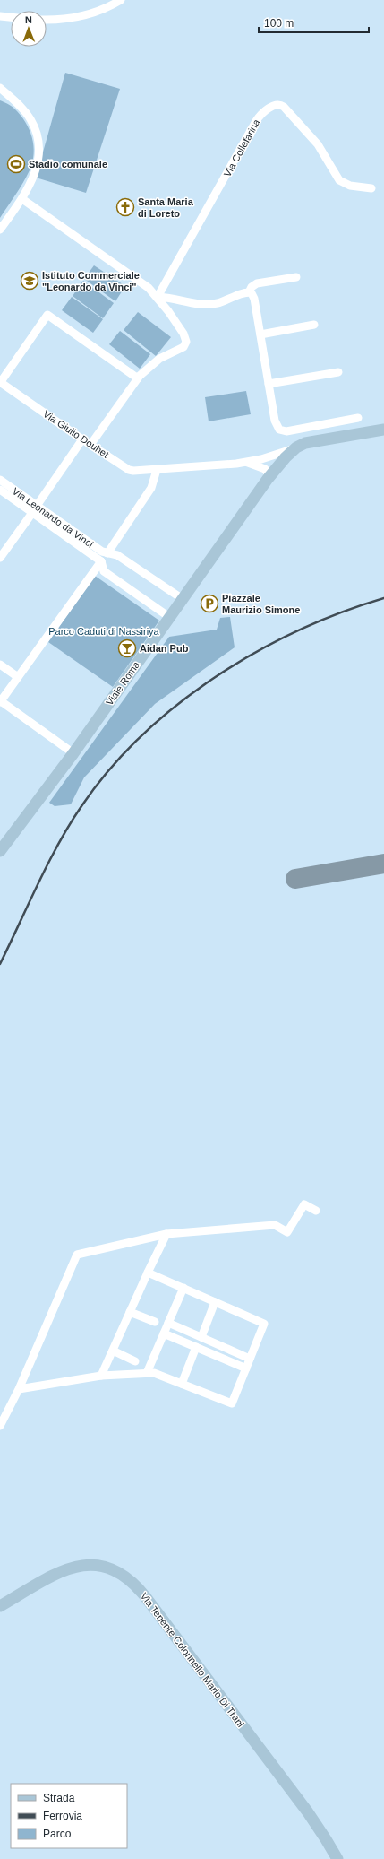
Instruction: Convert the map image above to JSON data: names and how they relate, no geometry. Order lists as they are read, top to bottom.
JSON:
{
  "streets": {
    "main road": ["Viale Roma", "Via Tenente Colonnello Mario Di Trani"],
    "street": ["Via Collefarina", "Via Giulio Douhet", "Via Leonardo da Vinci"]
  },
  "crossings": [
    ["Via Giulio Douhet", "Viale Roma"],
    ["Via Leonardo da Vinci", "Viale Roma"]
  ],
  "parks": ["Parco Caduti di Nassiriya"],
  "places": {
    "sports": ["Stadio comunale"],
    "church": ["Santa Maria di Loreto"],
    "school or university": ["Istituto Commerciale \"Leonardo da Vinci\""],
    "parking": ["Piazzale Maurizio Simone"],
    "bar": ["Aidan Pub"]
  },
  "legend": ["Strada", "Ferrovia", "Parco"],
  "scale_bar": "100 m",
  "north": "top"
}
